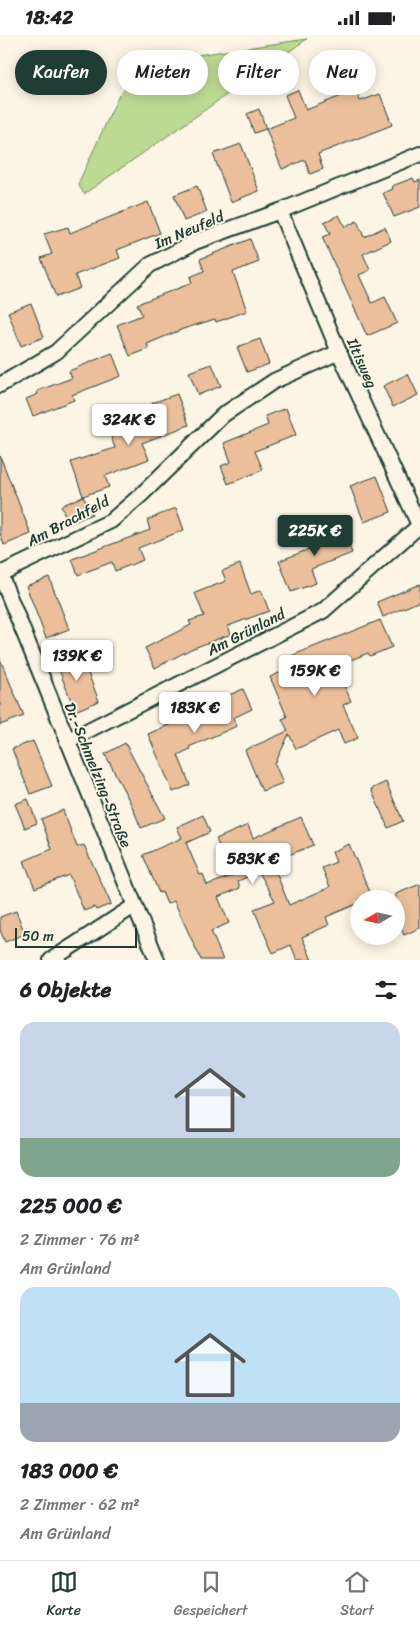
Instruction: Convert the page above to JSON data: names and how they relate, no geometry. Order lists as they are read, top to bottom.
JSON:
{
  "streets": {
    "street": [
      "Im Neufeld",
      "Iltisweg",
      "Am Brachfeld",
      "Am Grünland",
      "Dr.-Schmelzing-Straße"
    ]
  },
  "crossings": [
    ["Im Neufeld", "Iltisweg"],
    ["Iltisweg", "Am Brachfeld"],
    ["Iltisweg", "Am Grünland"],
    ["Am Brachfeld", "Dr.-Schmelzing-Straße"],
    ["Am Grünland", "Dr.-Schmelzing-Straße"]
  ],
  "scale_bar": "50 m",
  "north": "left",
  "page": {
    "status": "18:42",
    "chip": [
      "Kaufen",
      "Mieten",
      "Filter",
      "Neu"
    ],
    "price": [
      "324K €",
      "225K €",
      "139K €",
      "159K €",
      "183K €",
      "583K €"
    ],
    "scale": "50 m",
    "heading": "6 Objekte",
    "list": [
      {
        "name": "225 000 €",
        "note": "2 Zimmer · 76 m² · Am Grünland"
      },
      {
        "name": "183 000 €",
        "note": "2 Zimmer · 62 m² · Am Grünland"
      }
    ],
    "tabs": ["Karte", "Gespeichert", "Start"]
  }
}
